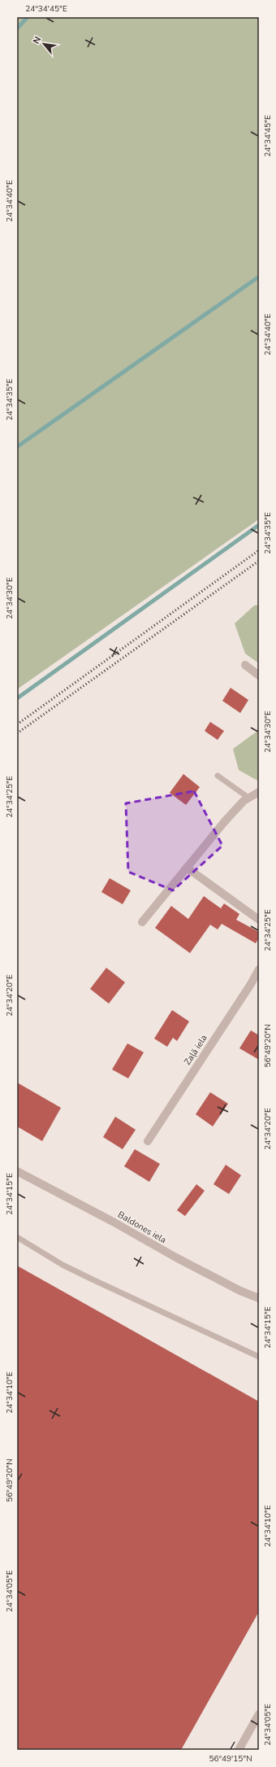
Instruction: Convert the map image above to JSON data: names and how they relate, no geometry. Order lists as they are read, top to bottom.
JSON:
{
  "streets": {
    "street": ["Zaļā iela", "Baldones iela"]
  },
  "north": "top left",
  "coordinates": [
    "24°34'45\"E",
    "24°34'40\"E",
    "24°34'35\"E",
    "24°34'30\"E",
    "24°34'25\"E",
    "24°34'20\"E",
    "56°49'20\"N",
    "24°34'15\"E",
    "24°34'10\"E",
    "24°34'05\"E",
    "56°49'15\"N"
  ]
}
